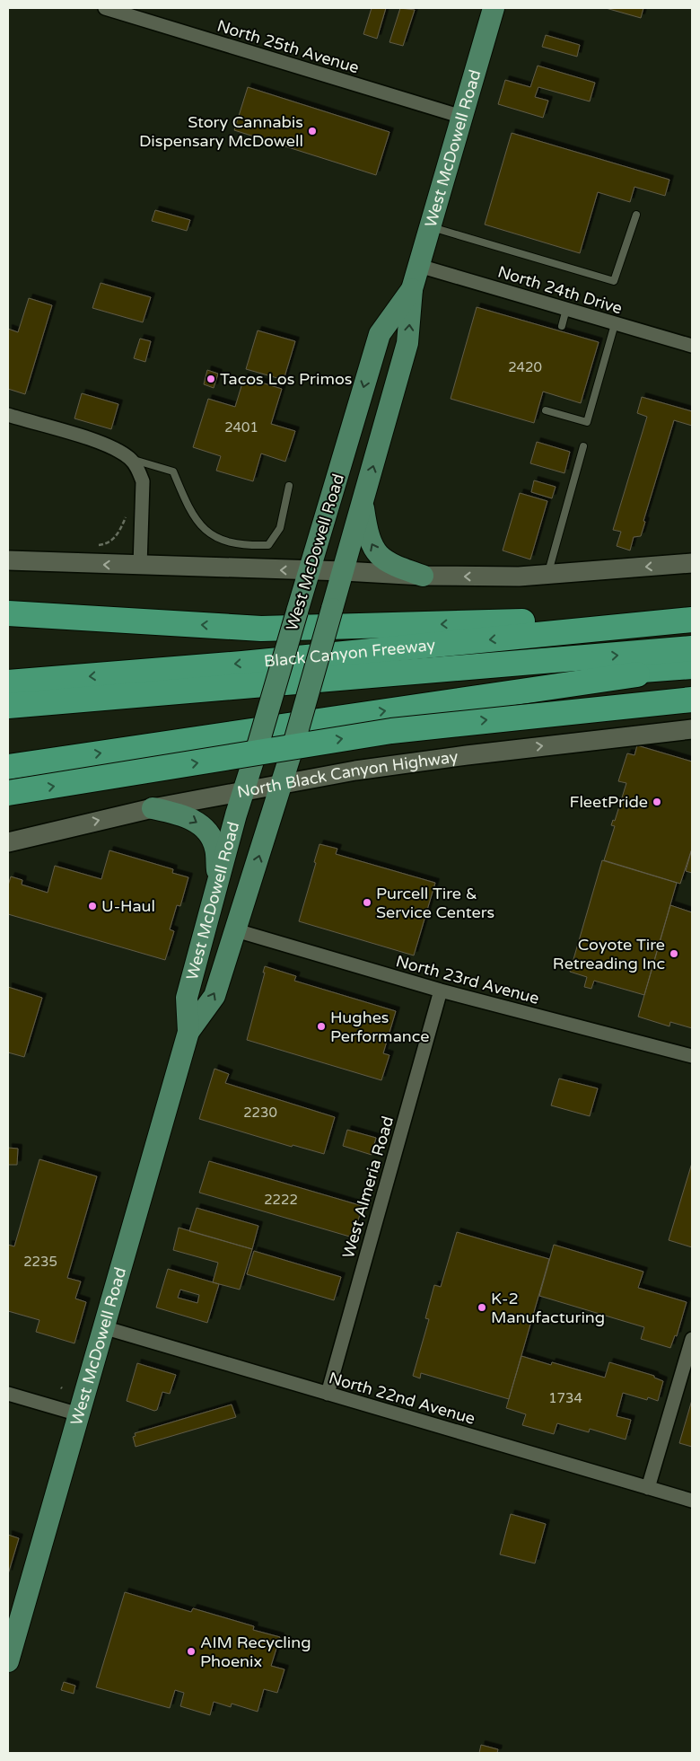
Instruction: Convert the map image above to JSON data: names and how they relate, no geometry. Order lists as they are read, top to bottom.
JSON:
{
  "streets": {
    "highway": ["Black Canyon Freeway"],
    "main road": ["West McDowell Road", "North Black Canyon Highway"],
    "street": [
      "North 25th Avenue",
      "North 24th Drive",
      "North 23rd Avenue",
      "West Almeria Road",
      "North 22nd Avenue"
    ]
  },
  "crossings": [
    ["North 25th Avenue", "West McDowell Road"],
    ["West McDowell Road", "North 24th Drive"],
    ["West McDowell Road", "North Black Canyon Highway"],
    ["West McDowell Road", "North 23rd Avenue"],
    ["West McDowell Road", "North 22nd Avenue"],
    ["North 23rd Avenue", "West Almeria Road"],
    ["West Almeria Road", "North 22nd Avenue"]
  ],
  "one_way": ["North Black Canyon Highway"],
  "places": [
    "Story Cannabis Dispensary McDowell",
    "Tacos Los Primos",
    "FleetPride",
    "Purcell Tire & Service Centers",
    "U-Haul",
    "Coyote Tire Retreading Inc",
    "Hughes Performance",
    "K-2 Manufacturing",
    "AIM Recycling Phoenix"
  ],
  "house_numbers": [
    "2420",
    "2401",
    "2230",
    "2222",
    "2235",
    "1734"
  ]
}
